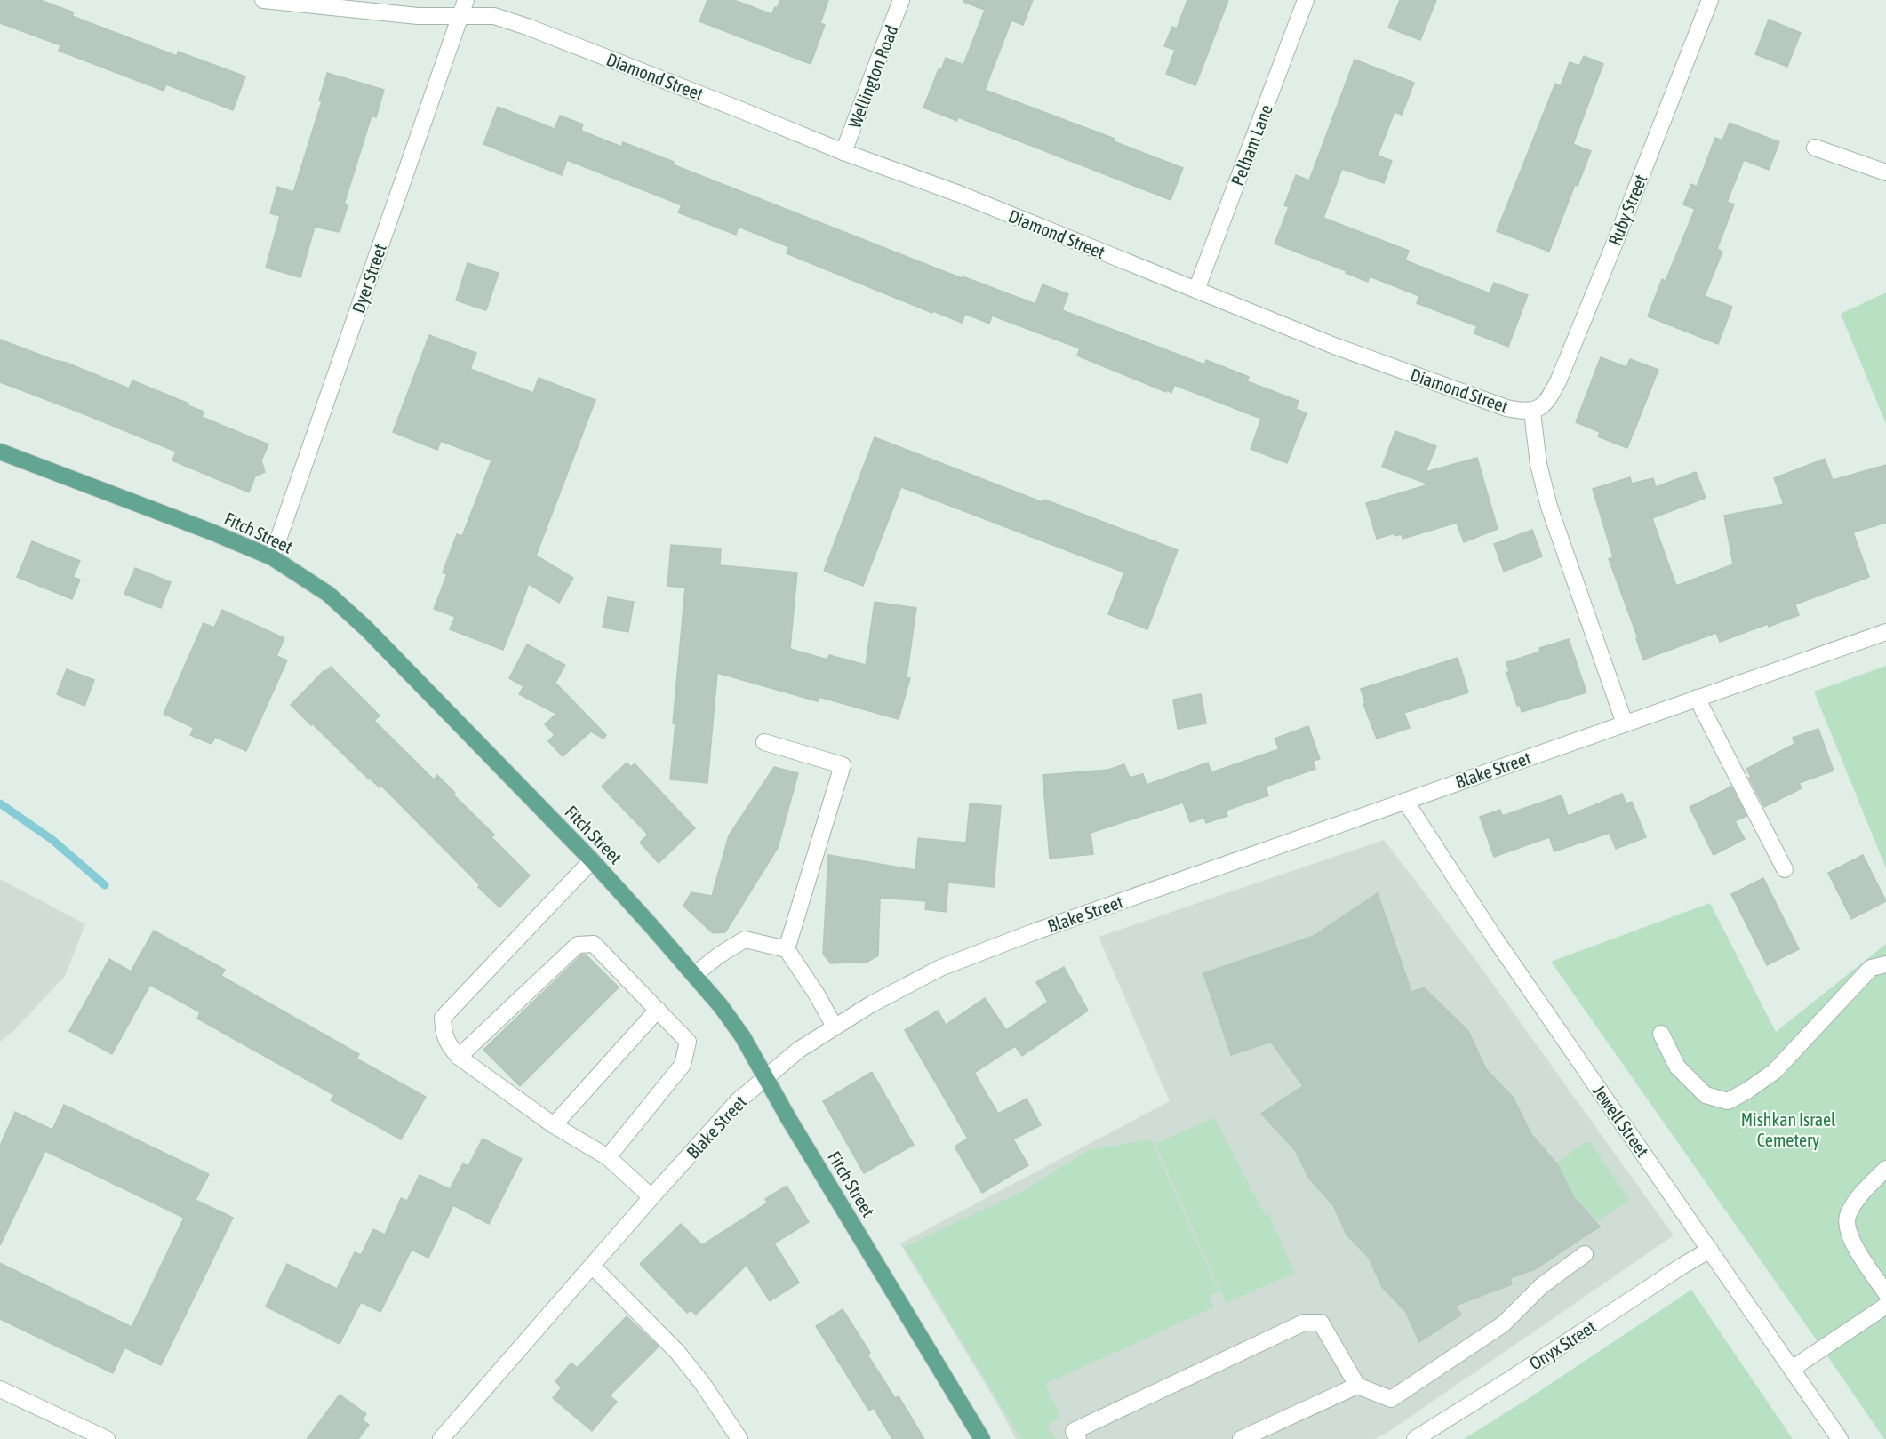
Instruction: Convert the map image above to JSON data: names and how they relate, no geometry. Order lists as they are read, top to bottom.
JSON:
{
  "streets": {
    "main road": ["Fitch Street"],
    "street": [
      "Diamond Street",
      "Wellington Road",
      "Pelham Lane",
      "Ruby Street",
      "Dyer Street",
      "Blake Street",
      "Jewell Street",
      "Onyx Street"
    ]
  },
  "crossings": [
    ["Diamond Street", "Wellington Road"],
    ["Diamond Street", "Pelham Lane"],
    ["Diamond Street", "Ruby Street"],
    ["Diamond Street", "Dyer Street"],
    ["Diamond Street", "Blake Street"],
    ["Dyer Street", "Fitch Street"],
    ["Fitch Street", "Blake Street"],
    ["Blake Street", "Jewell Street"],
    ["Jewell Street", "Onyx Street"]
  ],
  "parks": ["Mishkan Israel Cemetery"]
}
